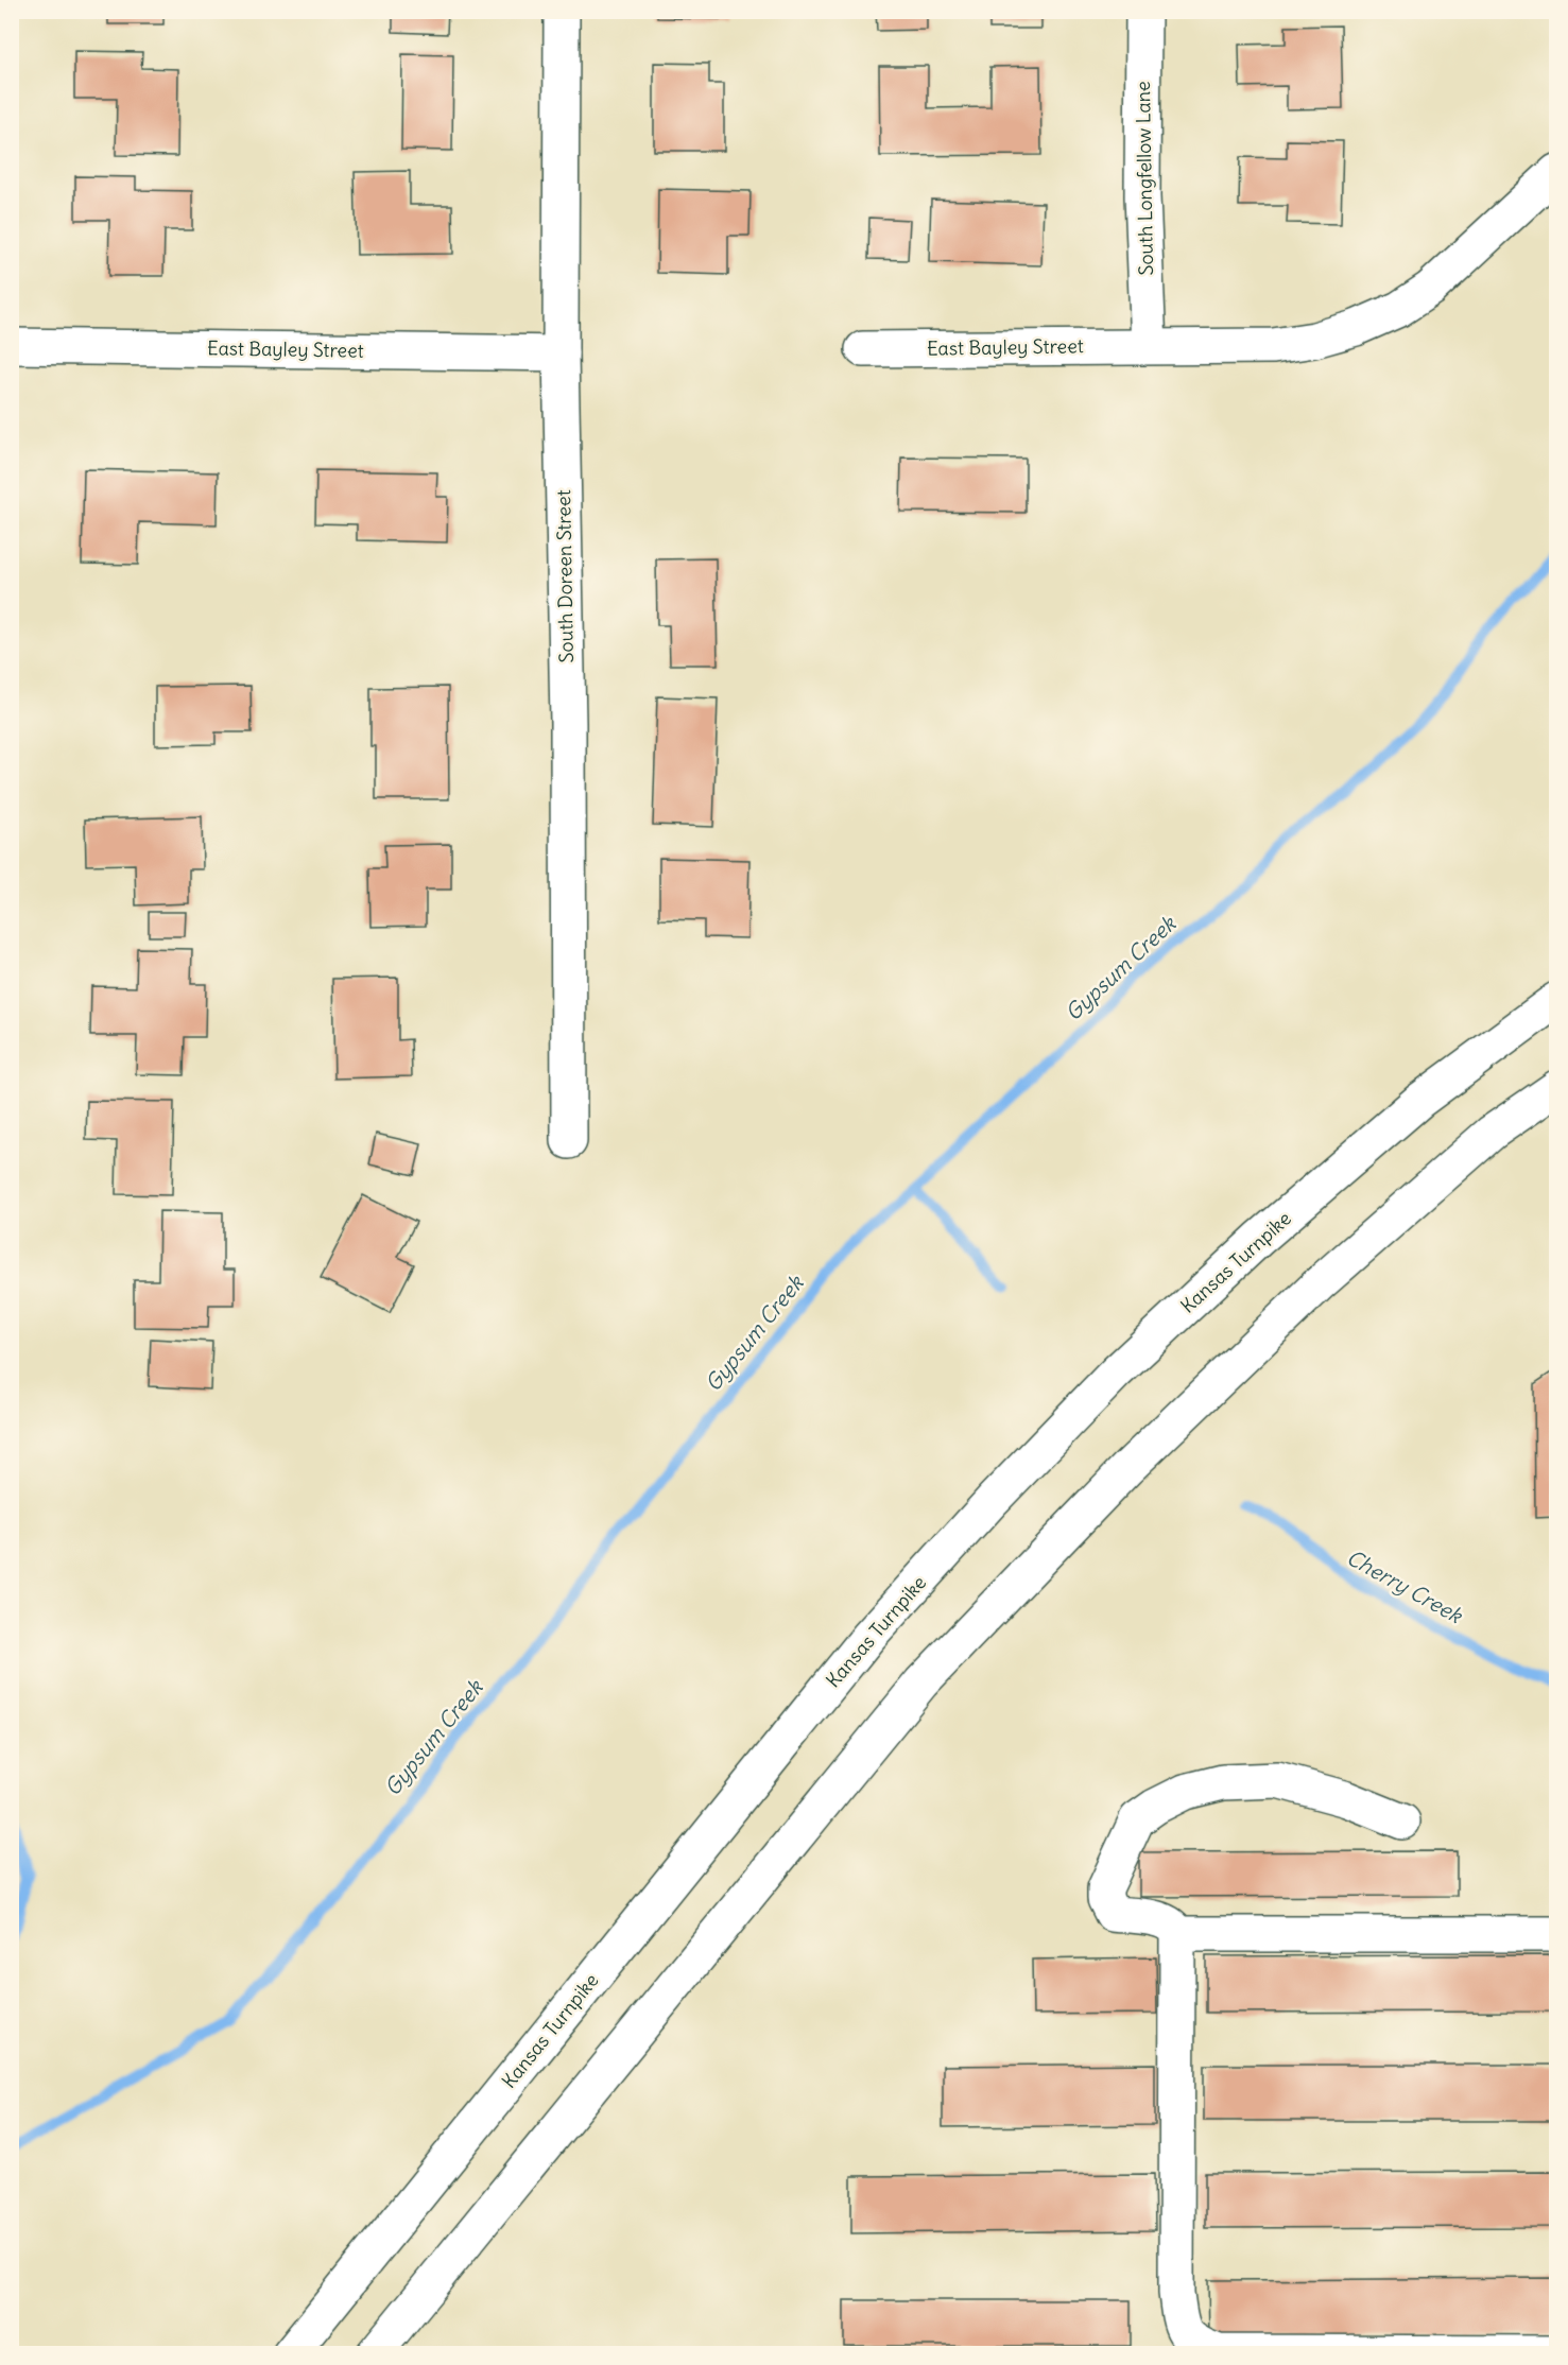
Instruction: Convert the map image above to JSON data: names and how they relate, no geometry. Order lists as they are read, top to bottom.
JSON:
{
  "streets": {
    "main road": [
      "South Longfellow Lane",
      "East Bayley Street",
      "South Doreen Street",
      "Kansas Turnpike"
    ]
  },
  "crossings": [
    ["South Longfellow Lane", "East Bayley Street"],
    ["East Bayley Street", "South Doreen Street"]
  ],
  "water": ["Gypsum Creek", "Cherry Creek"]
}
